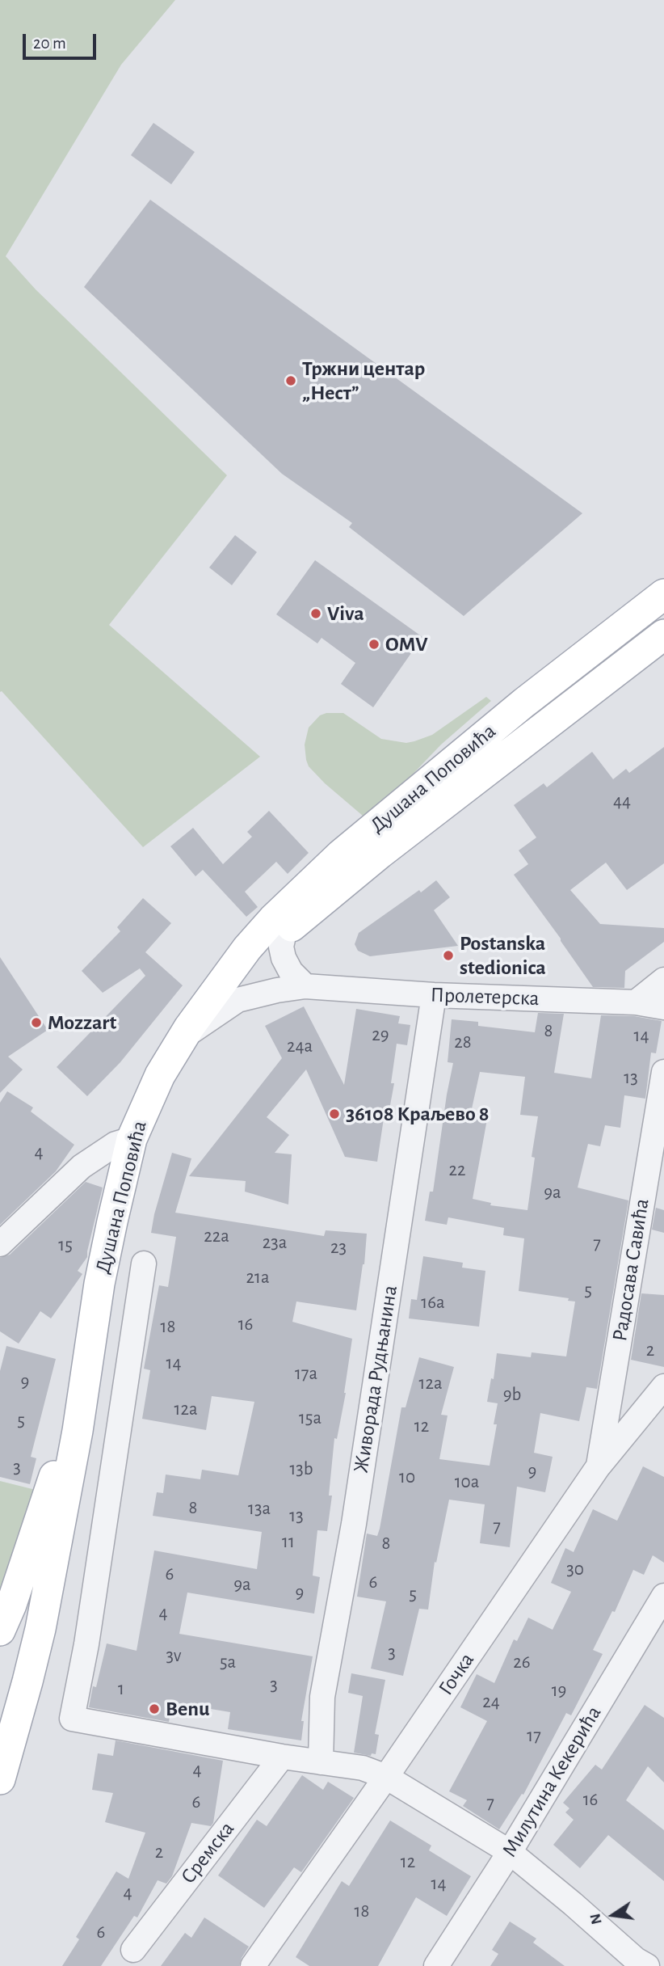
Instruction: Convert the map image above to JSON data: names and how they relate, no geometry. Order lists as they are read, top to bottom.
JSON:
{
  "streets": {
    "main road": ["Душана Поповића"],
    "street": [
      "Пролетерска",
      "Радосава Савића",
      "Живорада Рудњанина",
      "Гочка",
      "Милутина Кекерића",
      "Сремска"
    ]
  },
  "crossings": [
    ["Душана Поповића", "Пролетерска"],
    ["Душана Поповића", "Сремска"],
    ["Пролетерска", "Живорада Рудњанина"],
    ["Радосава Савића", "Гочка"]
  ],
  "places": [
    "Тржни центар „Нест”",
    "Viva",
    "OMV",
    "Postanska stedionica",
    "Mozzart",
    "36108 Краљево 8",
    "Benu"
  ],
  "house_numbers": [
    "44",
    "8",
    "29",
    "14",
    "28",
    "24a",
    "13",
    "4",
    "22",
    "9a",
    "22a",
    "23a",
    "7",
    "15",
    "23",
    "21a",
    "5",
    "16a",
    "16",
    "18",
    "2",
    "14",
    "17a",
    "9",
    "12a",
    "9b",
    "12a",
    "15a",
    "5",
    "12",
    "3",
    "13b",
    "9",
    "10",
    "10a",
    "8",
    "13a",
    "13",
    "7",
    "11",
    "8",
    "30",
    "6",
    "6",
    "9a",
    "9",
    "5",
    "4",
    "3",
    "3v",
    "5a",
    "26",
    "3",
    "1",
    "19",
    "24",
    "17",
    "4",
    "16",
    "6",
    "7",
    "2",
    "12",
    "14",
    "4",
    "18",
    "6"
  ],
  "scale_bar": "20 m",
  "north": "left"
}
